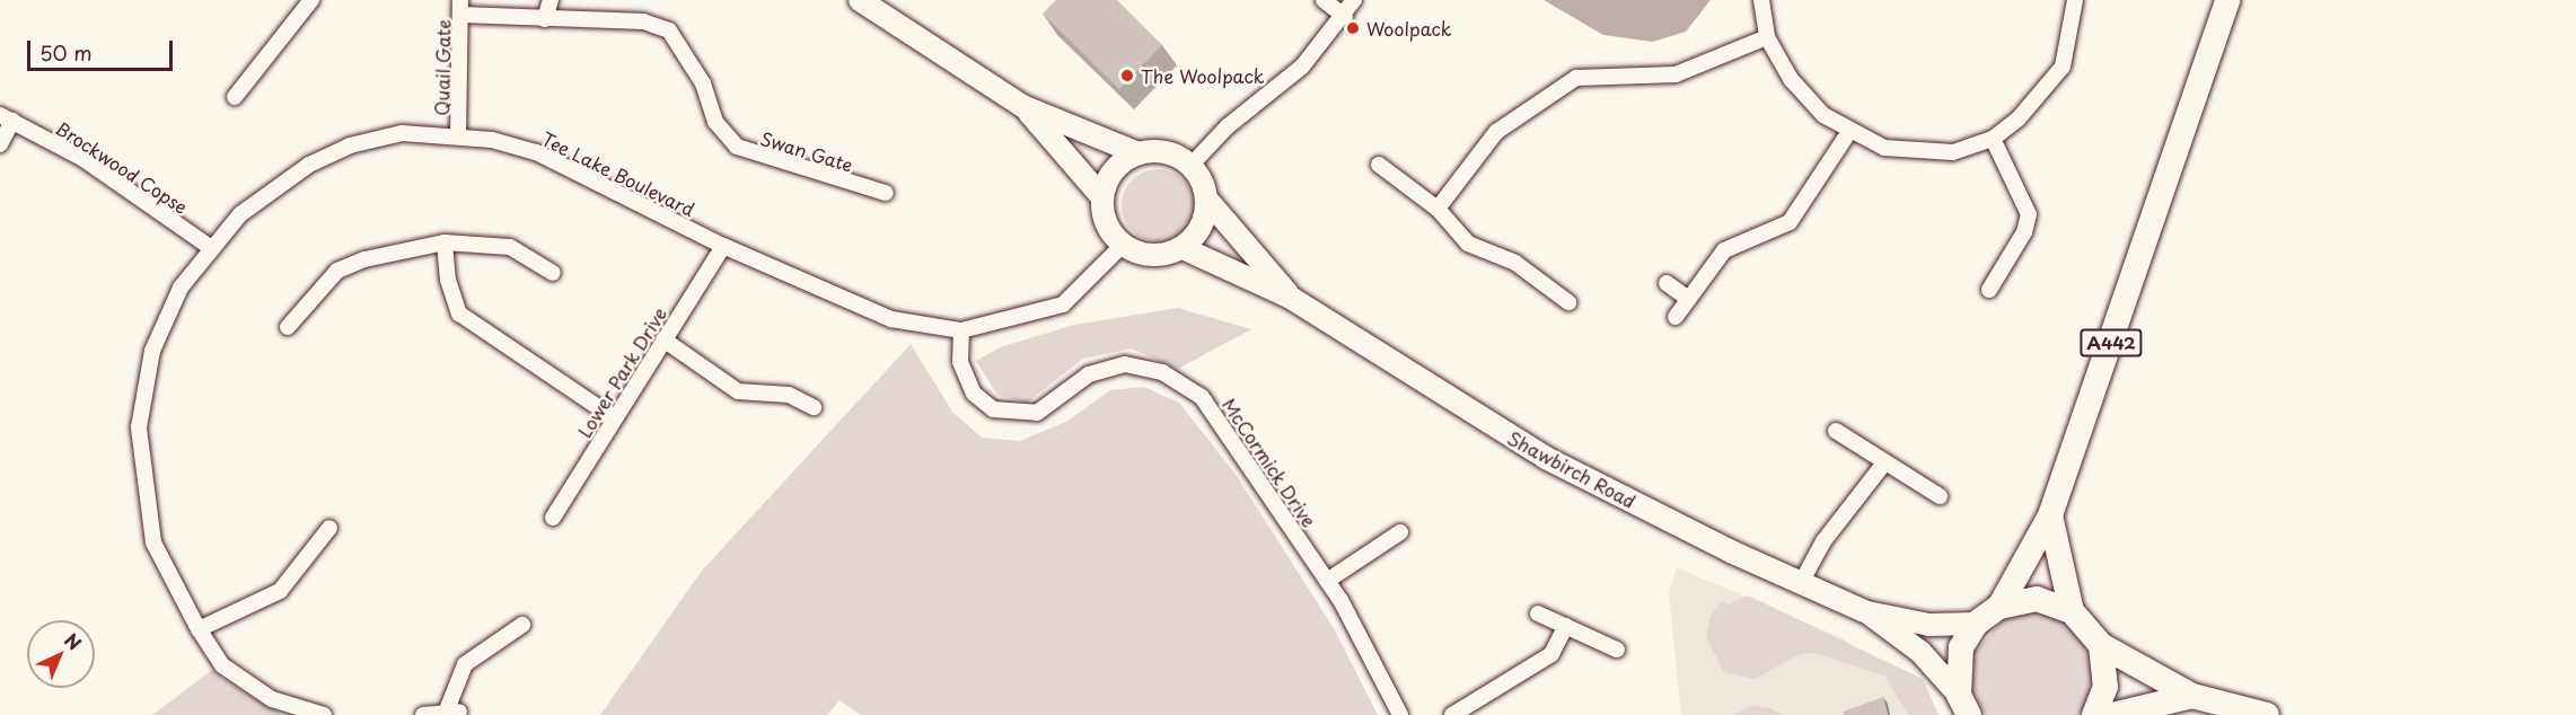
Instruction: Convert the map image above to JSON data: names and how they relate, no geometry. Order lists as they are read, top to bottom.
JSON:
{
  "streets": {
    "main road": ["A442", "Shawbirch Road"],
    "street": [
      "Quail Gate",
      "Swan Gate",
      "Brockwood Copse",
      "Tee Lake Boulevard",
      "Lower Park Drive",
      "McCormick Drive"
    ]
  },
  "crossings": [
    ["Quail Gate", "Swan Gate"],
    ["Quail Gate", "Tee Lake Boulevard"],
    ["Brockwood Copse", "Tee Lake Boulevard"],
    ["Tee Lake Boulevard", "Lower Park Drive"],
    ["Tee Lake Boulevard", "McCormick Drive"],
    ["Tee Lake Boulevard", "Shawbirch Road"],
    ["A442", "Shawbirch Road"]
  ],
  "places": ["Woolpack", "The Woolpack"],
  "scale_bar": "50 m",
  "north": "top right"
}
